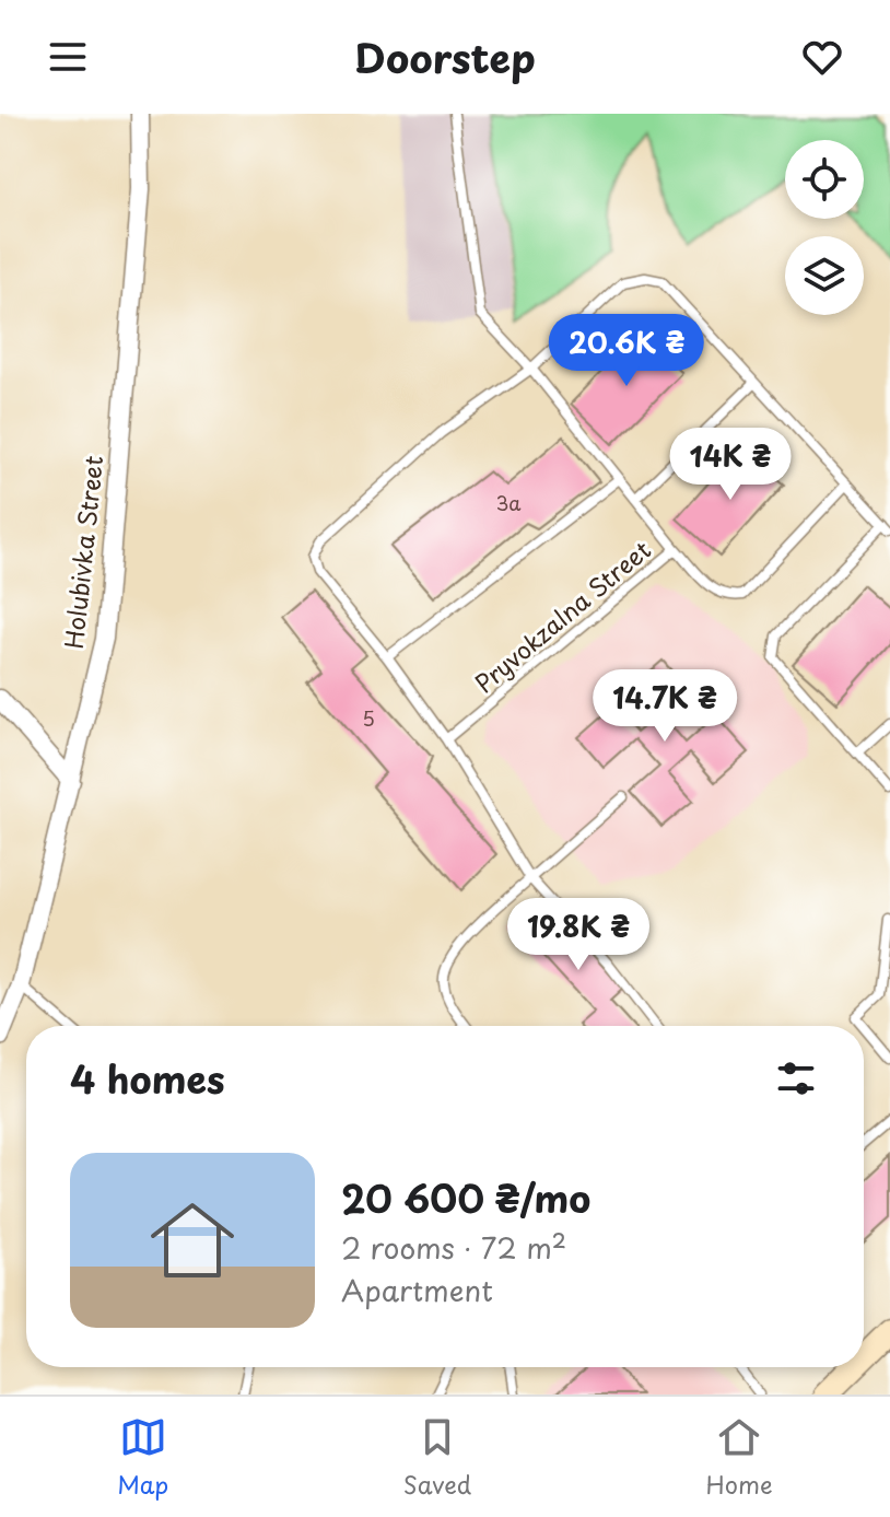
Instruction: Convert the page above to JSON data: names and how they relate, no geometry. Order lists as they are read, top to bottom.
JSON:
{
  "streets": {
    "street": ["Holubivka Street"],
    "lane": ["Pryvokzalna Street"]
  },
  "house_numbers": ["3а", "5"],
  "page": {
    "header": "Doorstep",
    "price": [
      "20.6K ₴",
      "14K ₴",
      "14.7K ₴",
      "19.8K ₴"
    ],
    "heading": "4 homes",
    "list": [
      {
        "name": "20 600 ₴/mo",
        "note": "2 rooms · 72 m² · Apartment"
      }
    ],
    "tabs": ["Map", "Saved", "Home"]
  }
}
